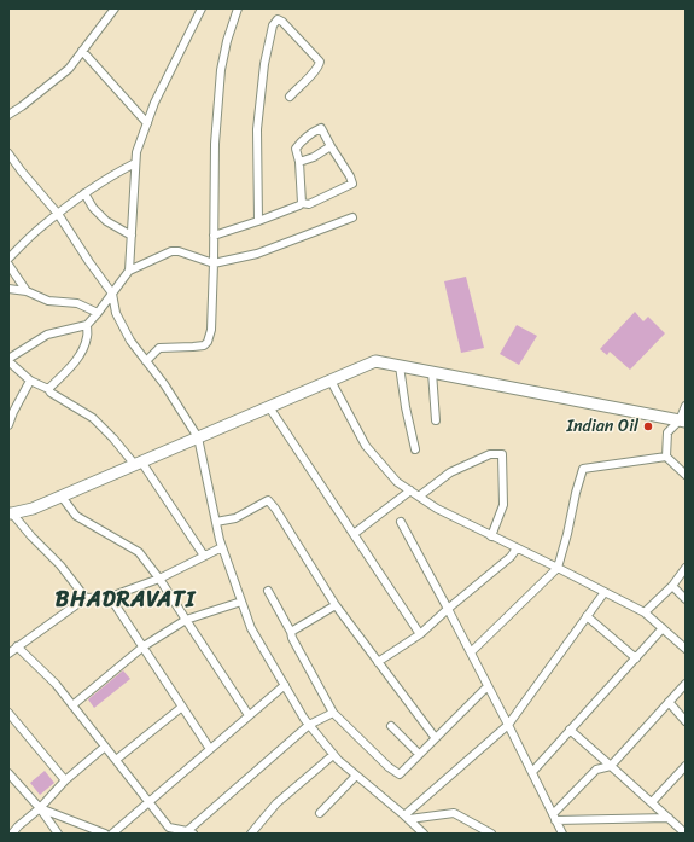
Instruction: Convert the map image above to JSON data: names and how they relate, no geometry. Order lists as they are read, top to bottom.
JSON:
{
  "districts": ["BHADRAVATI"],
  "places": ["Indian Oil"]
}
